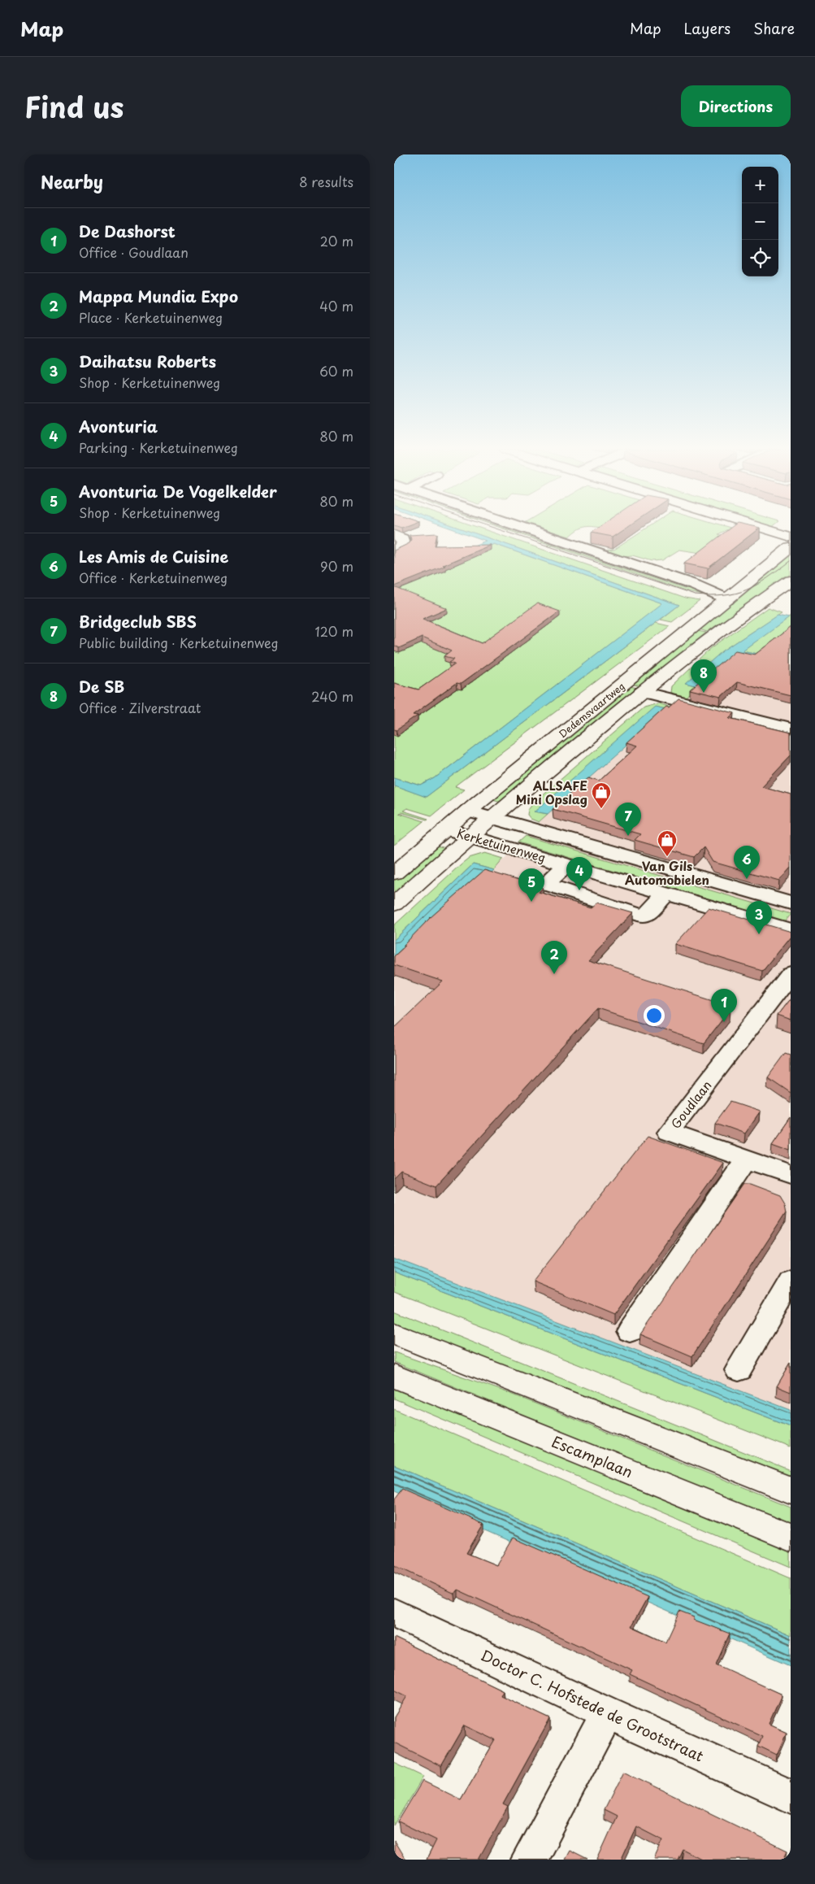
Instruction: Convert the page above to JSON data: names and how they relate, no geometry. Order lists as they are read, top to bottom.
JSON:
{
  "streets": {
    "main road": ["Dedemsvaartweg", "Escamplaan"],
    "street": ["Kerketuinenweg", "Goudlaan", "Doctor C. Hofstede de Grootstraat"]
  },
  "crossings": [
    ["Dedemsvaartweg", "Kerketuinenweg"]
  ],
  "places": {
    "shop": ["ALLSAFE Mini Opslag", "Van Gils Automobielen"]
  },
  "page": {
    "header": "Map",
    "nav": ["Map", "Layers", "Share"],
    "title": "Find us",
    "buttons": "Directions",
    "heading": ["Nearby", "8 results"],
    "map_buttons": ["+", "−"],
    "list": [
      {
        "mark": "1",
        "name": "De Dashorst",
        "note": "Office · Goudlaan",
        "value": "20 m"
      },
      {
        "mark": "2",
        "name": "Mappa Mundia Expo",
        "note": "Place · Kerketuinenweg",
        "value": "40 m"
      },
      {
        "mark": "3",
        "name": "Daihatsu Roberts",
        "note": "Shop · Kerketuinenweg",
        "value": "60 m"
      },
      {
        "mark": "4",
        "name": "Avonturia",
        "note": "Parking · Kerketuinenweg",
        "value": "80 m"
      },
      {
        "mark": "5",
        "name": "Avonturia De Vogelkelder",
        "note": "Shop · Kerketuinenweg",
        "value": "80 m"
      },
      {
        "mark": "6",
        "name": "Les Amis de Cuisine",
        "note": "Office · Kerketuinenweg",
        "value": "90 m"
      },
      {
        "mark": "7",
        "name": "Bridgeclub SBS",
        "note": "Public building · Kerketuinenweg",
        "value": "120 m"
      },
      {
        "mark": "8",
        "name": "De SB",
        "note": "Office · Zilverstraat",
        "value": "240 m"
      }
    ],
    "pins": [
      "8",
      "7",
      "6",
      "4",
      "5",
      "3",
      "2",
      "1"
    ]
  }
}
